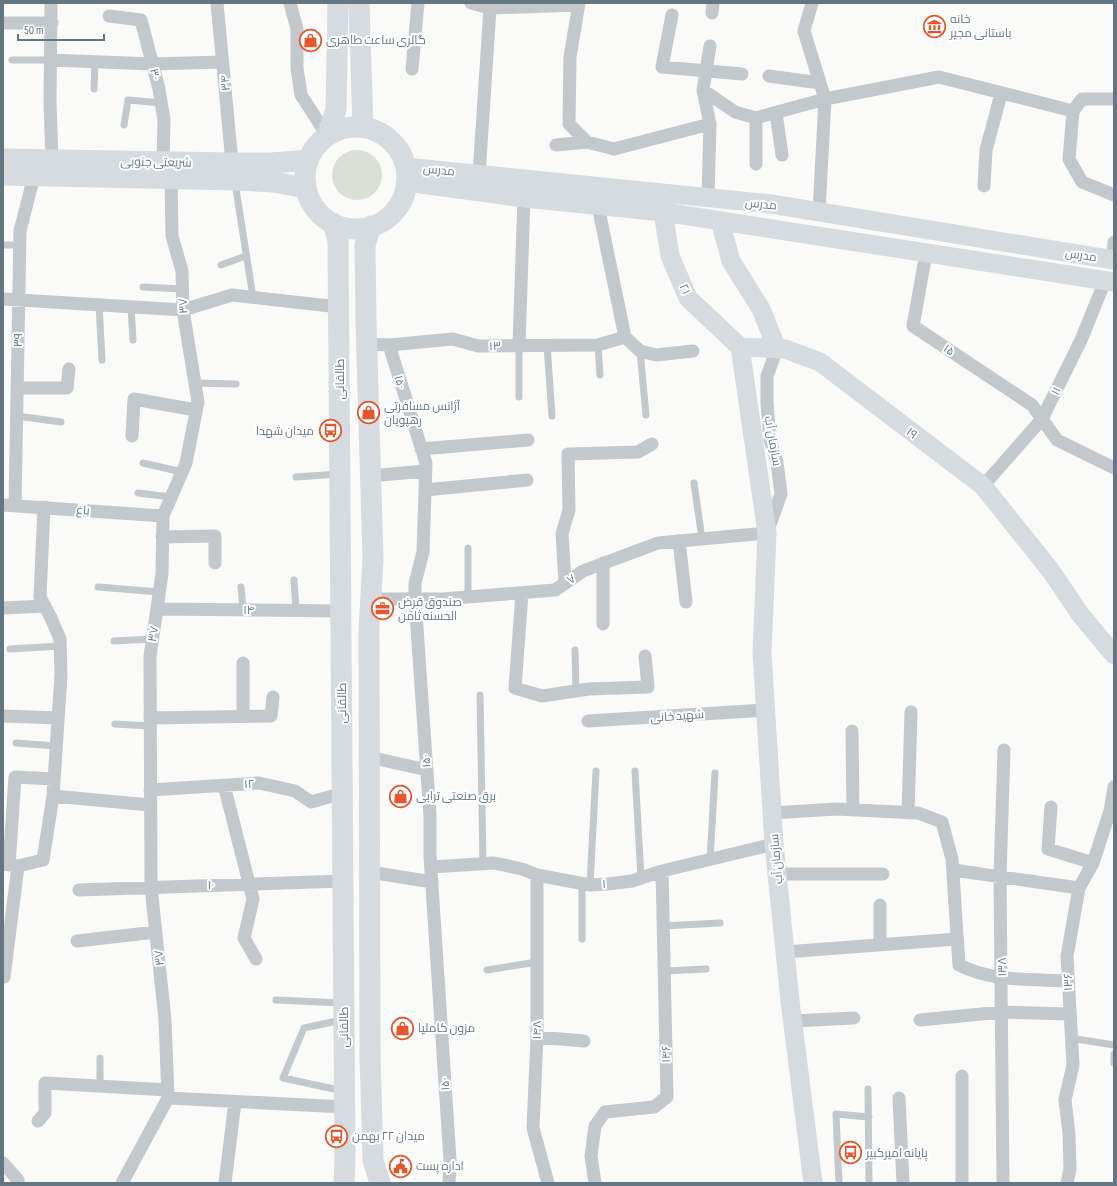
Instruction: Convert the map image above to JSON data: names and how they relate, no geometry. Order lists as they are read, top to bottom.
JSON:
{
  "streets": {
    "main road": ["شریعتی جنوبی", "طالقانی"],
    "street": [
      "۳۰",
      "۳۴",
      "مدرس",
      "۲۱",
      "۳۷",
      "۳۹",
      "۱۳",
      "۱۵",
      "۱۵۰",
      "۱۱",
      "۱۹",
      "سازمان آب",
      "باغ",
      "۷",
      "۱۴",
      "شهید خانی",
      "۱۲",
      "۱",
      "۱۰",
      "۱۳۸",
      "۱۳۶",
      "۱۴۸",
      "۱۴۶"
    ]
  },
  "crossings": [
    ["۳۰", "شریعتی جنوبی"],
    ["۳۰", "۳۷"],
    ["۳۴", "شریعتی جنوبی"],
    ["شریعتی جنوبی", "مدرس"],
    ["شریعتی جنوبی", "۳۷"],
    ["شریعتی جنوبی", "۳۹"],
    ["شریعتی جنوبی", "طالقانی"],
    ["مدرس", "۲۱"],
    ["مدرس", "۱۵"],
    ["مدرس", "طالقانی"],
    ["مدرس", "۱۱"],
    ["۲۱", "۱۹"],
    ["۲۱", "سازمان آب"],
    ["۳۷", "باغ"],
    ["۳۷", "۱۴"],
    ["۳۷", "۱۲"],
    ["۳۷", "۱۰"],
    ["۳۹", "باغ"],
    ["۱۳", "۱۵۰"],
    ["۱۵", "۱۱"],
    ["طالقانی", "۱۴"],
    ["طالقانی", "۱۲"],
    ["طالقانی", "۱۰"],
    ["۱۵۰", "۷"],
    ["۱۵۰", "۱"],
    ["۱۱", "۱۹"],
    ["۱۹", "سازمان آب"],
    ["سازمان آب", "۷"],
    ["سازمان آب", "شهید خانی"],
    ["سازمان آب", "۱"],
    ["۱", "۱۴۸"],
    ["۱", "۱۴۶"]
  ],
  "places": {
    "museum": ["خانه باستانی مجیر"],
    "shop": [
      "گالری ساعت طاهری",
      "آژانس مسافرتی رهپویان",
      "برق صنعتی ترابی",
      "مزون کاملیا"
    ],
    "bus stop": ["میدان شهدا", "میدان ۲۲ بهمن", "پایانه امیرکبیر"],
    "office": ["صندوق قرض الحسنه ثامن"],
    "public building": ["اداره پست"]
  },
  "scale_bar": "50 m"
}
